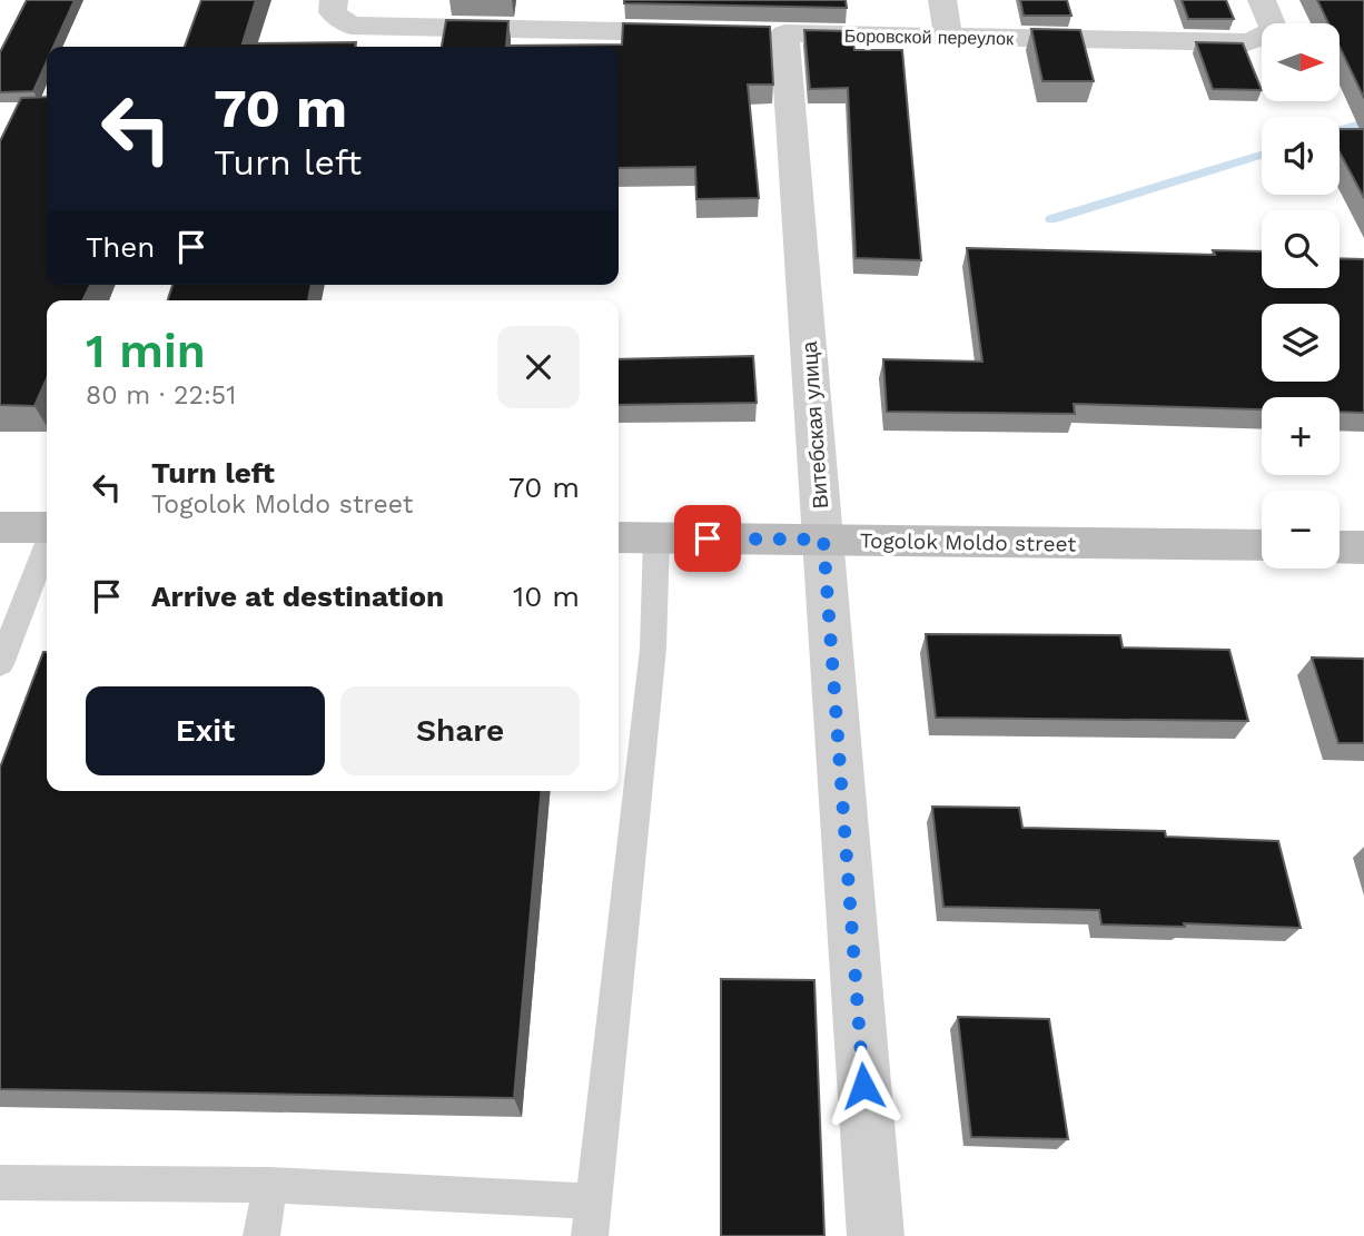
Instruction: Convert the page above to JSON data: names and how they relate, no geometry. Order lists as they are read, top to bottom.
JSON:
{
  "streets": {
    "main road": ["Togolok Moldo street"],
    "street": ["Боровской переулок", "Витебская улица"]
  },
  "crossings": [
    ["Боровской переулок", "Витебская улица"],
    ["Витебская улица", "Togolok Moldo street"]
  ],
  "north": "right",
  "page": {
    "map_buttons": ["+", "−"],
    "turn": ["70 m", "Turn left"],
    "then": "Then",
    "heading": ["1 min", "80 m · 22:51"],
    "list": [
      {
        "name": "Turn left",
        "note": "Togolok Moldo street",
        "value": "70 m"
      },
      {
        "name": "Arrive at destination",
        "value": "10 m"
      }
    ],
    "buttons": ["Exit", "Share"]
  }
}
